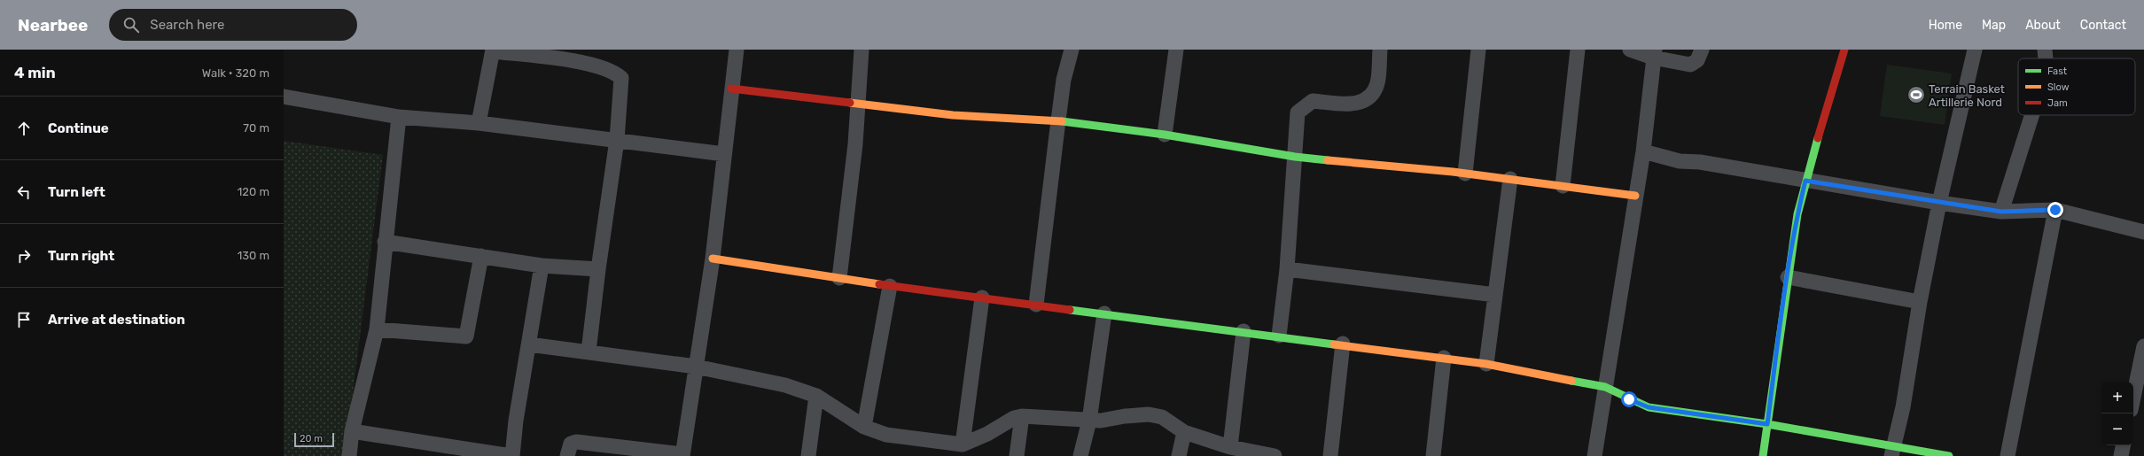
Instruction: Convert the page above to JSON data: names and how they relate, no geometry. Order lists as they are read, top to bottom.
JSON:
{
  "places": {
    "sports": ["Terrain Basket Artillerie Nord"]
  },
  "legend": ["Fast", "Slow", "Jam"],
  "scale_bar": "20 m",
  "page": {
    "header": "Nearbee",
    "search": "Search here",
    "nav": [
      "Home",
      "Map",
      "About",
      "Contact"
    ],
    "heading": ["4 min", "Walk · 320 m"],
    "list": [
      ["Continue", "70 m"],
      ["Turn left", "120 m"],
      ["Turn right", "130 m"],
      "Arrive at destination"
    ],
    "map_buttons": ["+", "−"],
    "scale": "20 m"
  }
}
